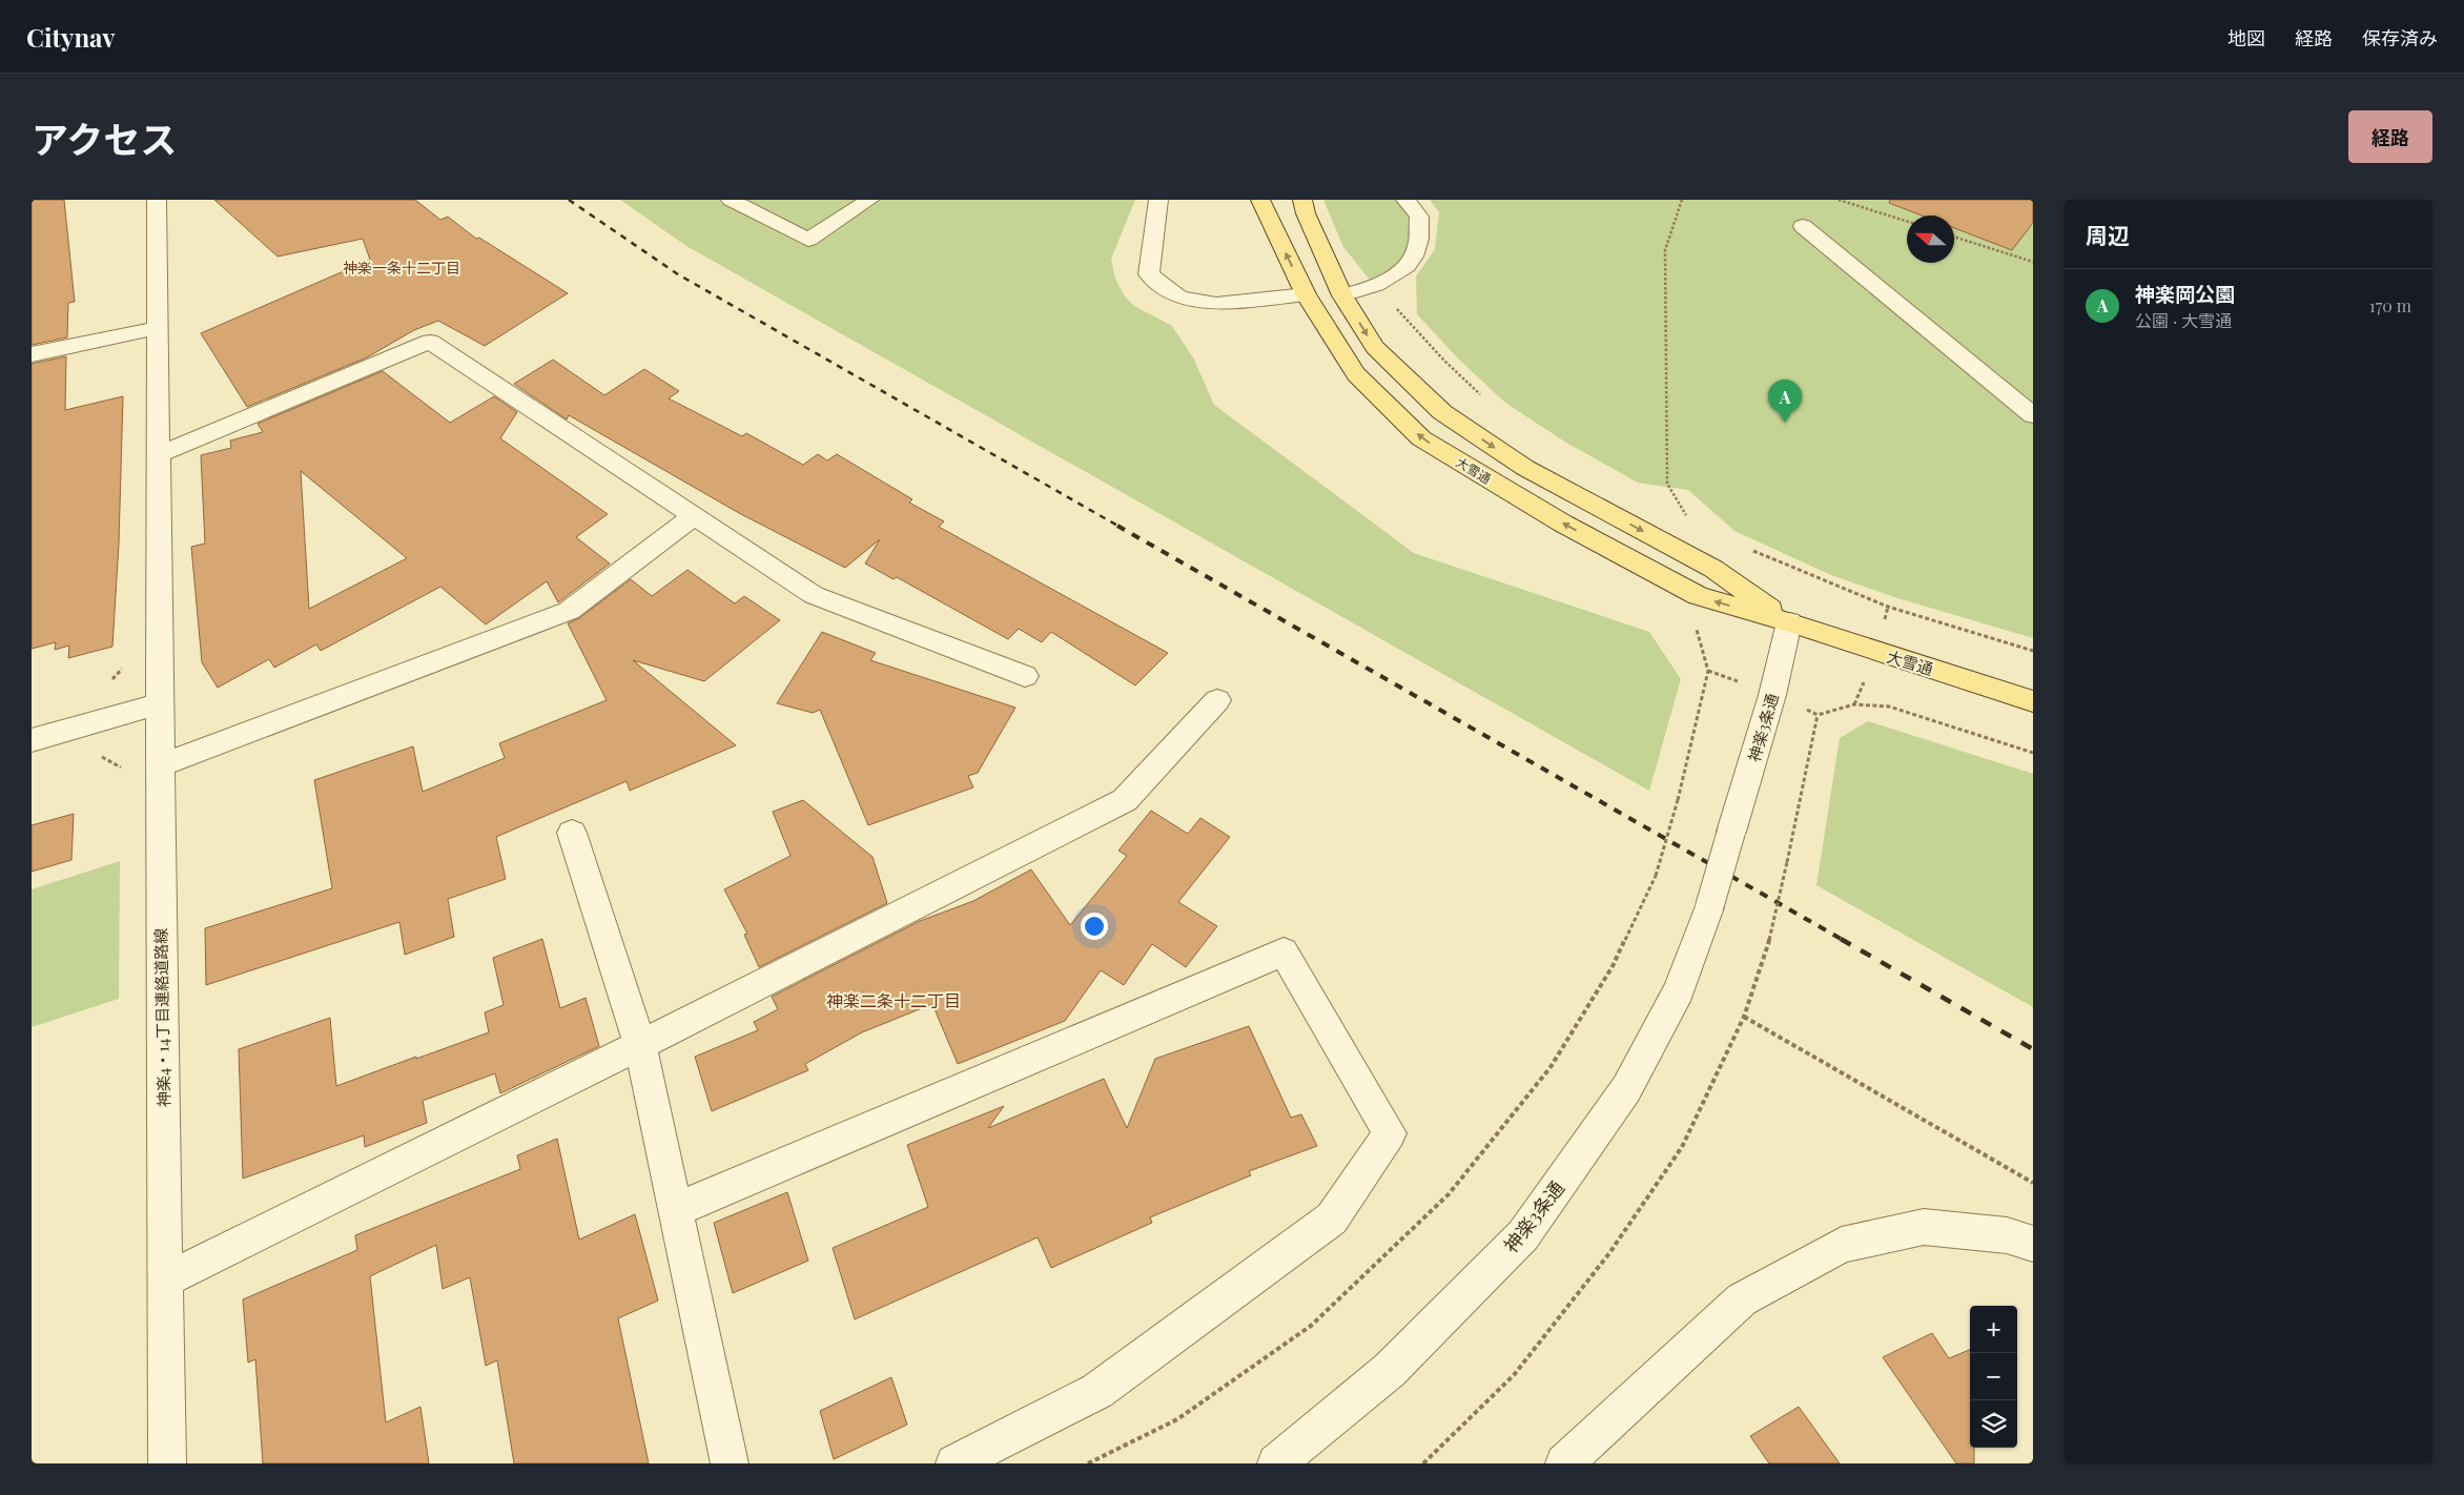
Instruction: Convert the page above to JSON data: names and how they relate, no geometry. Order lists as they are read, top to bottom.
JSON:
{
  "streets": {
    "main road": ["大雪通"],
    "street": ["神楽3条通", "神楽4・14丁目連絡道路線"]
  },
  "crossings": [
    ["大雪通", "神楽3条通"]
  ],
  "districts": ["神楽一条十二丁目", "神楽二条十二丁目"],
  "north": "left",
  "page": {
    "header": "Citynav",
    "nav": ["地図", "経路", "保存済み"],
    "title": "アクセス",
    "buttons": "経路",
    "heading": "周辺",
    "list": [
      {
        "mark": "A",
        "name": "神楽岡公園",
        "note": "公園 · 大雪通",
        "value": "170 m"
      }
    ],
    "pins": "A",
    "map_buttons": ["+", "−"]
  }
}
